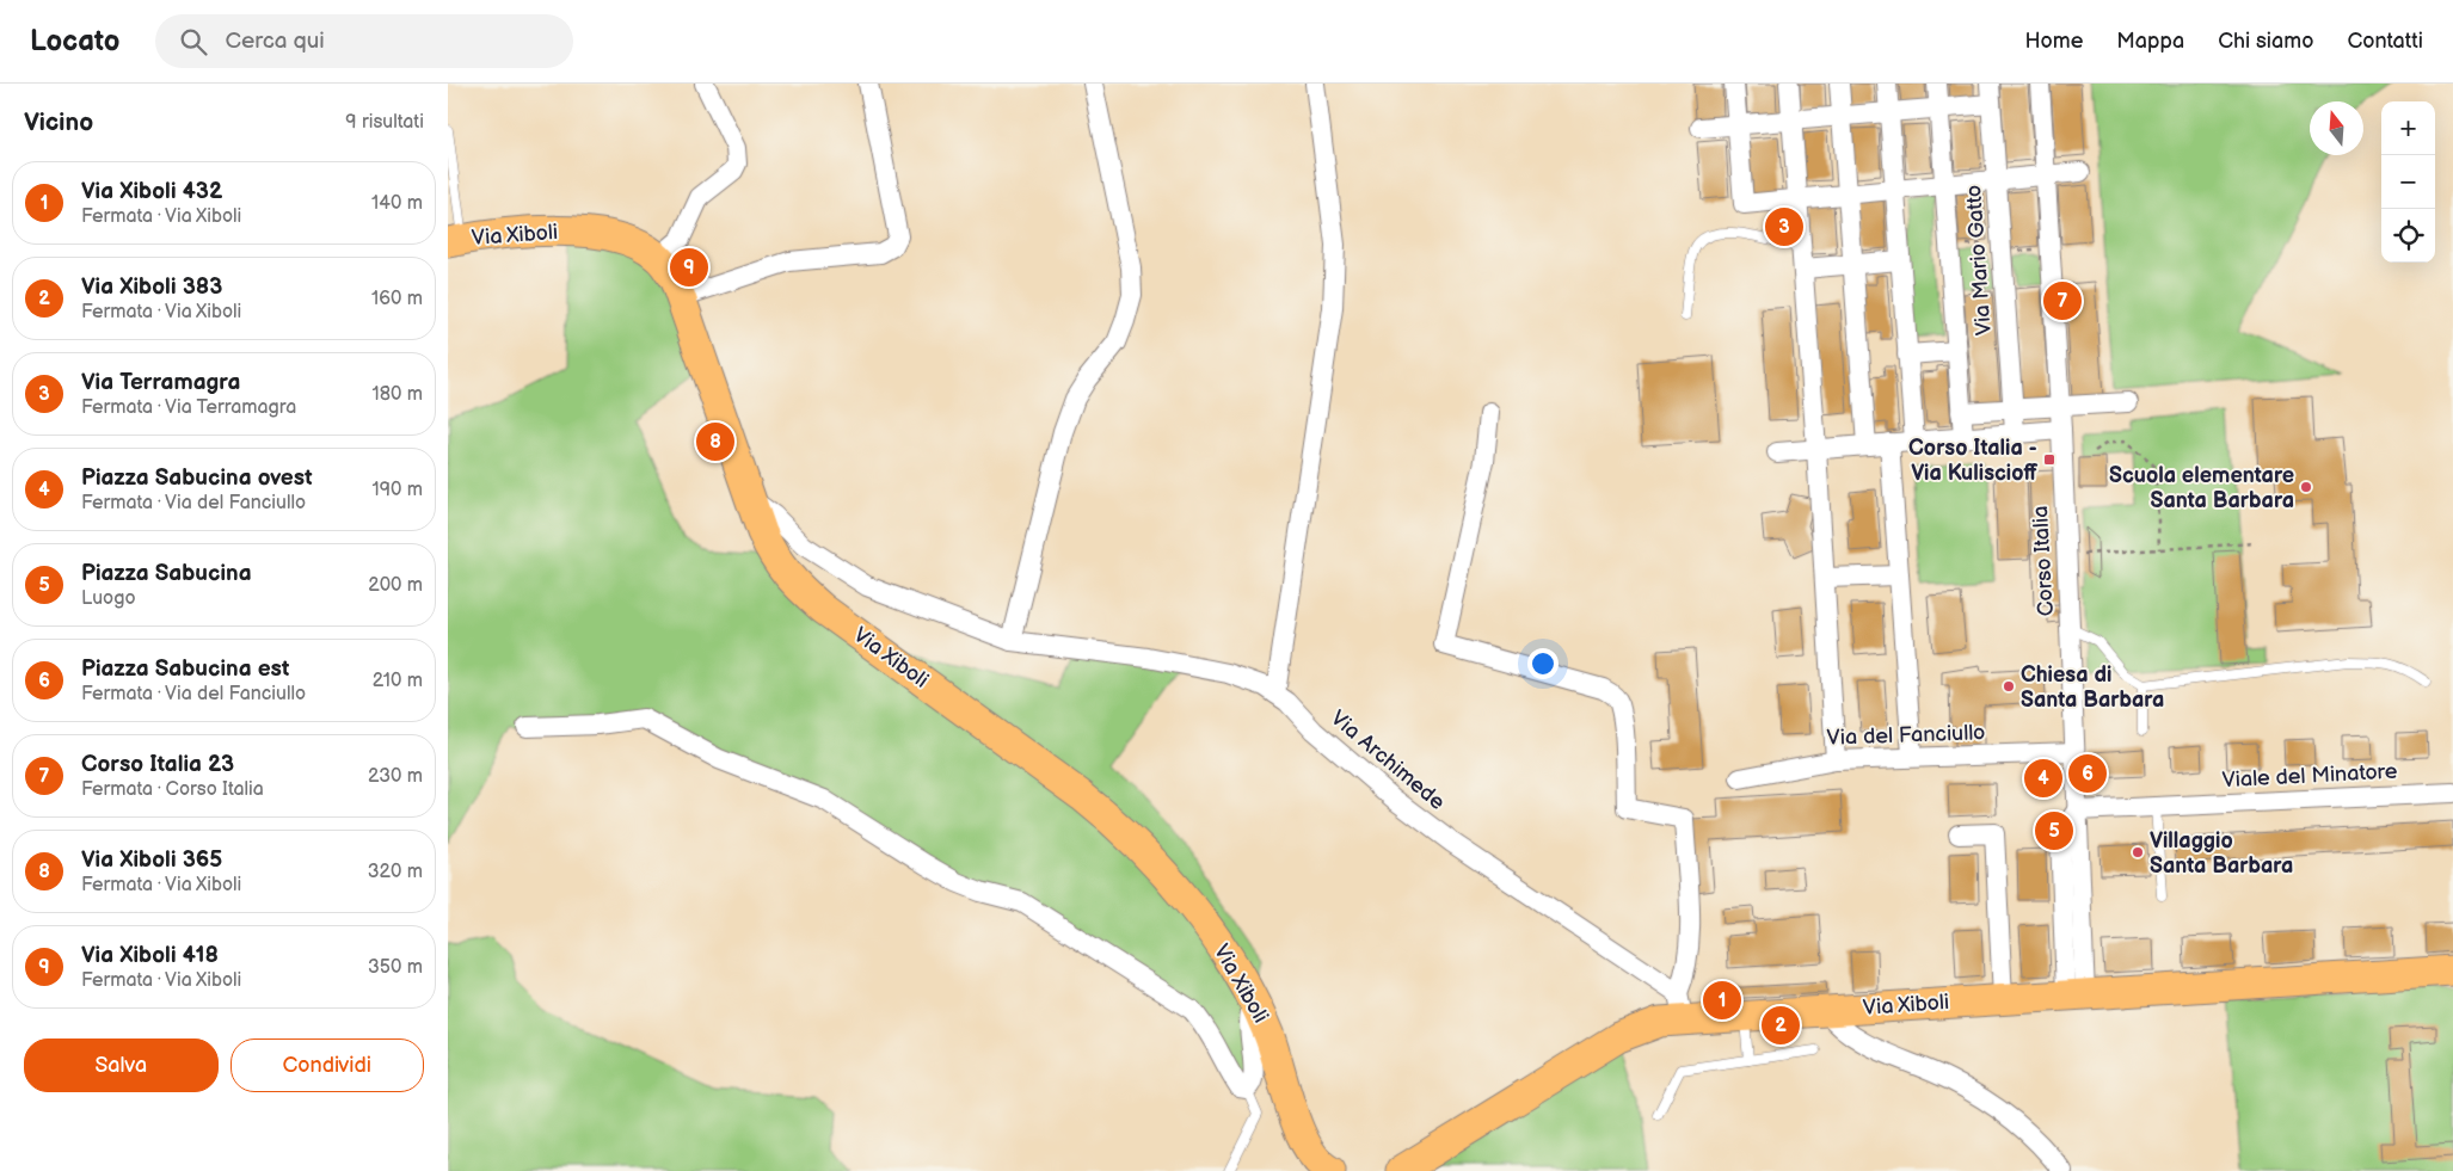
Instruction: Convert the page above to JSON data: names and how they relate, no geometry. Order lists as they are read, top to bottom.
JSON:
{
  "streets": {
    "main road": ["Via Xiboli"],
    "street": [
      "Via Mario Gatto",
      "Corso Italia",
      "Via del Fanciullo",
      "Via Archimede",
      "Viale del Minatore"
    ]
  },
  "crossings": [
    ["Via Xiboli", "Corso Italia"],
    ["Via Xiboli", "Via Archimede"],
    ["Corso Italia", "Via del Fanciullo"],
    ["Corso Italia", "Viale del Minatore"]
  ],
  "places": {
    "transit": ["Corso Italia - Via Kuliscioff"],
    "other": ["Scuola elementare Santa Barbara", "Chiesa di Santa Barbara", "Villaggio Santa Barbara"]
  },
  "north": "top",
  "page": {
    "header": "Locato",
    "search": "Cerca qui",
    "nav": [
      "Home",
      "Mappa",
      "Chi siamo",
      "Contatti"
    ],
    "heading": ["Vicino", "9 risultati"],
    "map_buttons": ["+", "−"],
    "list": [
      {
        "mark": "1",
        "name": "Via Xiboli 432",
        "note": "Fermata · Via Xiboli",
        "value": "140 m"
      },
      {
        "mark": "2",
        "name": "Via Xiboli 383",
        "note": "Fermata · Via Xiboli",
        "value": "160 m"
      },
      {
        "mark": "3",
        "name": "Via Terramagra",
        "note": "Fermata · Via Terramagra",
        "value": "180 m"
      },
      {
        "mark": "4",
        "name": "Piazza Sabucina ovest",
        "note": "Fermata · Via del Fanciullo",
        "value": "190 m"
      },
      {
        "mark": "5",
        "name": "Piazza Sabucina",
        "note": "Luogo",
        "value": "200 m"
      },
      {
        "mark": "6",
        "name": "Piazza Sabucina est",
        "note": "Fermata · Via del Fanciullo",
        "value": "210 m"
      },
      {
        "mark": "7",
        "name": "Corso Italia 23",
        "note": "Fermata · Corso Italia",
        "value": "230 m"
      },
      {
        "mark": "8",
        "name": "Via Xiboli 365",
        "note": "Fermata · Via Xiboli",
        "value": "320 m"
      },
      {
        "mark": "9",
        "name": "Via Xiboli 418",
        "note": "Fermata · Via Xiboli",
        "value": "350 m"
      }
    ],
    "pins": [
      "3",
      "9",
      "7",
      "8",
      "6",
      "4",
      "5",
      "1",
      "2"
    ],
    "buttons": ["Salva", "Condividi"]
  }
}
